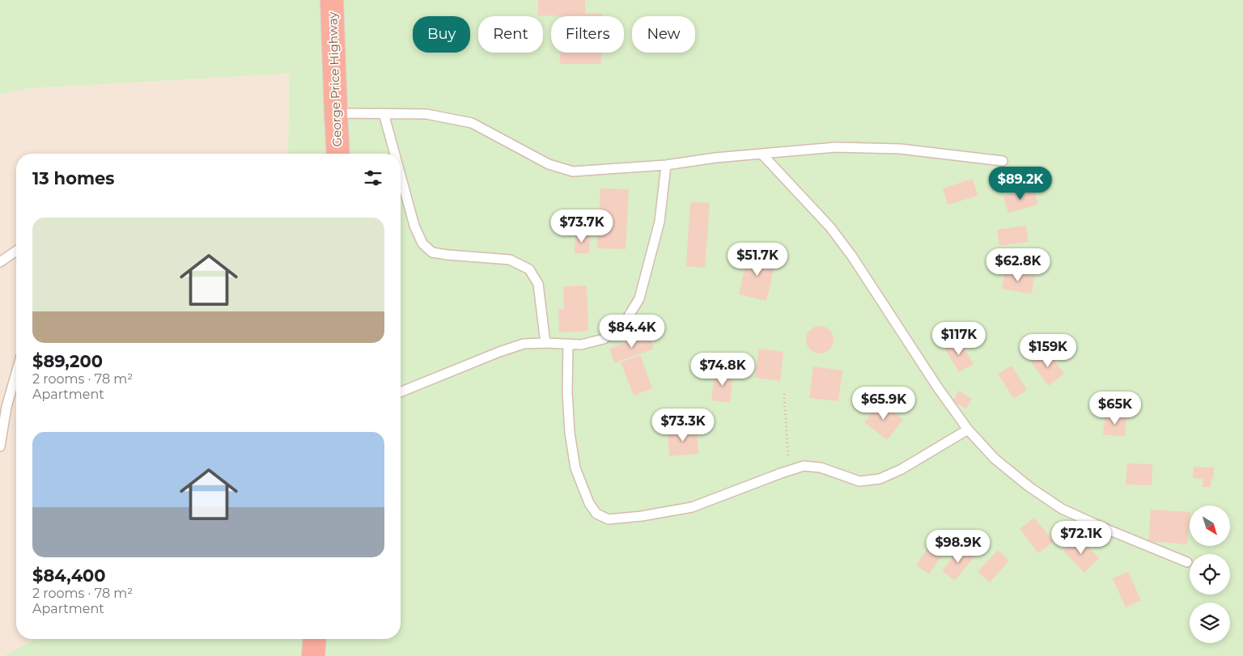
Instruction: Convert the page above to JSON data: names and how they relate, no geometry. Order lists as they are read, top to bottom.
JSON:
{
  "streets": {
    "highway": ["George Price Highway"]
  },
  "north": "bottom right",
  "page": {
    "chip": [
      "Buy",
      "Rent",
      "Filters",
      "New"
    ],
    "heading": "13 homes",
    "price": [
      "$89.2K",
      "$73.7K",
      "$51.7K",
      "$62.8K",
      "$84.4K",
      "$117K",
      "$159K",
      "$74.8K",
      "$65.9K",
      "$65K",
      "$73.3K",
      "$72.1K",
      "$98.9K"
    ],
    "list": [
      {
        "name": "$89,200",
        "note": "2 rooms · 78 m² · Apartment"
      },
      {
        "name": "$84,400",
        "note": "2 rooms · 78 m² · Apartment"
      }
    ]
  }
}
